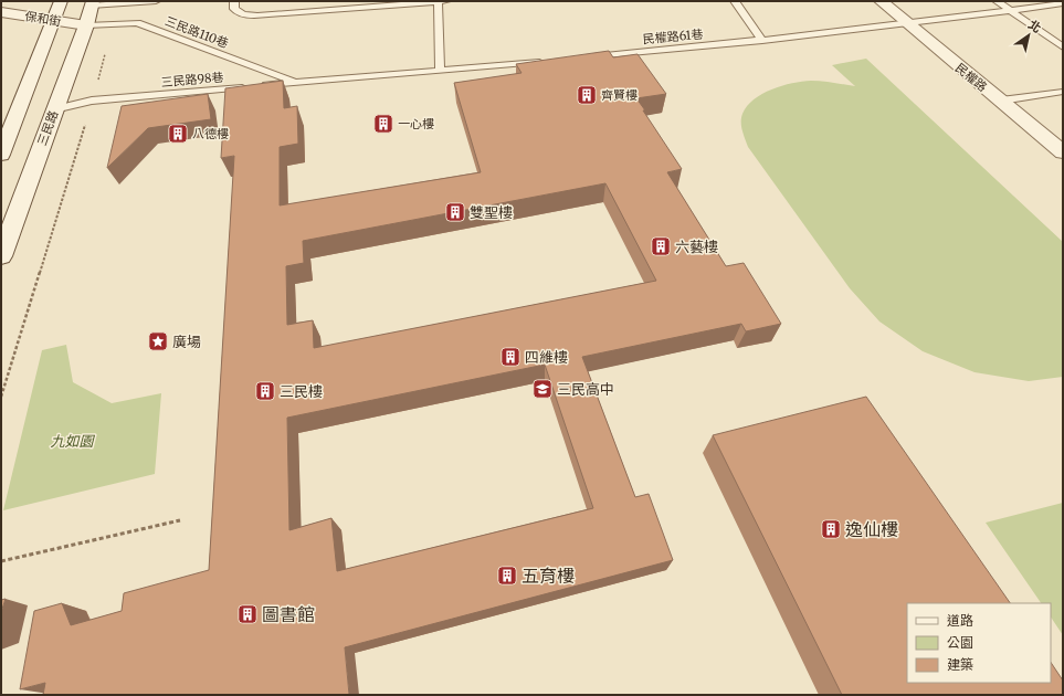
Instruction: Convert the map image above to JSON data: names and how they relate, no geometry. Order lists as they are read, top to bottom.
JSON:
{
  "streets": {
    "main road": ["保和街", "民權路", "三民路"],
    "lane": ["三民路110巷", "民權路61巷", "三民路98巷"]
  },
  "crossings": [
    ["保和街", "三民路110巷"],
    ["保和街", "三民路"],
    ["三民路110巷", "三民路98巷"],
    ["三民路110巷", "三民路"],
    ["民權路61巷", "民權路"],
    ["三民路98巷", "三民路"]
  ],
  "parks": ["九如園"],
  "places": {
    "building": [
      "齊賢樓",
      "一心樓",
      "八德樓",
      "雙聖樓",
      "六藝樓",
      "四維樓",
      "三民樓",
      "逸仙樓",
      "五育樓",
      "圖書館"
    ],
    "place": ["廣場"],
    "school or university": ["三民高中"]
  },
  "legend": ["道路", "公園", "建築"],
  "north": "top right"
}
